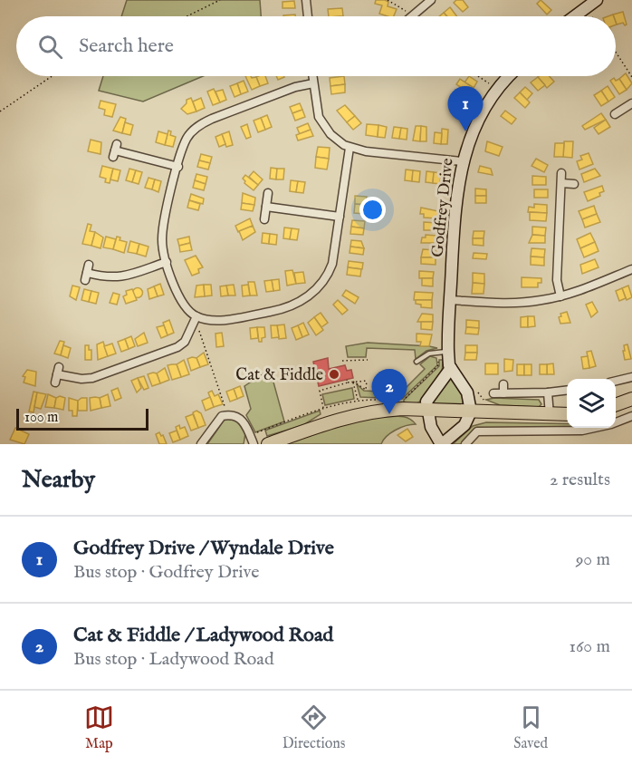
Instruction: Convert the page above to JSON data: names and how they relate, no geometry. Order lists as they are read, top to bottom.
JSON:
{
  "streets": {
    "street": ["Godfrey Drive"]
  },
  "places": ["Cat & Fiddle"],
  "scale_bar": "100 m",
  "page": {
    "search": "Search here",
    "pins": ["1", "2"],
    "scale": "100 m",
    "heading": ["Nearby", "2 results"],
    "list": [
      {
        "mark": "1",
        "name": "Godfrey Drive / Wyndale Drive",
        "note": "Bus stop · Godfrey Drive",
        "value": "90 m"
      },
      {
        "mark": "2",
        "name": "Cat & Fiddle / Ladywood Road",
        "note": "Bus stop · Ladywood Road",
        "value": "160 m"
      }
    ],
    "nav": ["Map", "Directions", "Saved"]
  }
}
